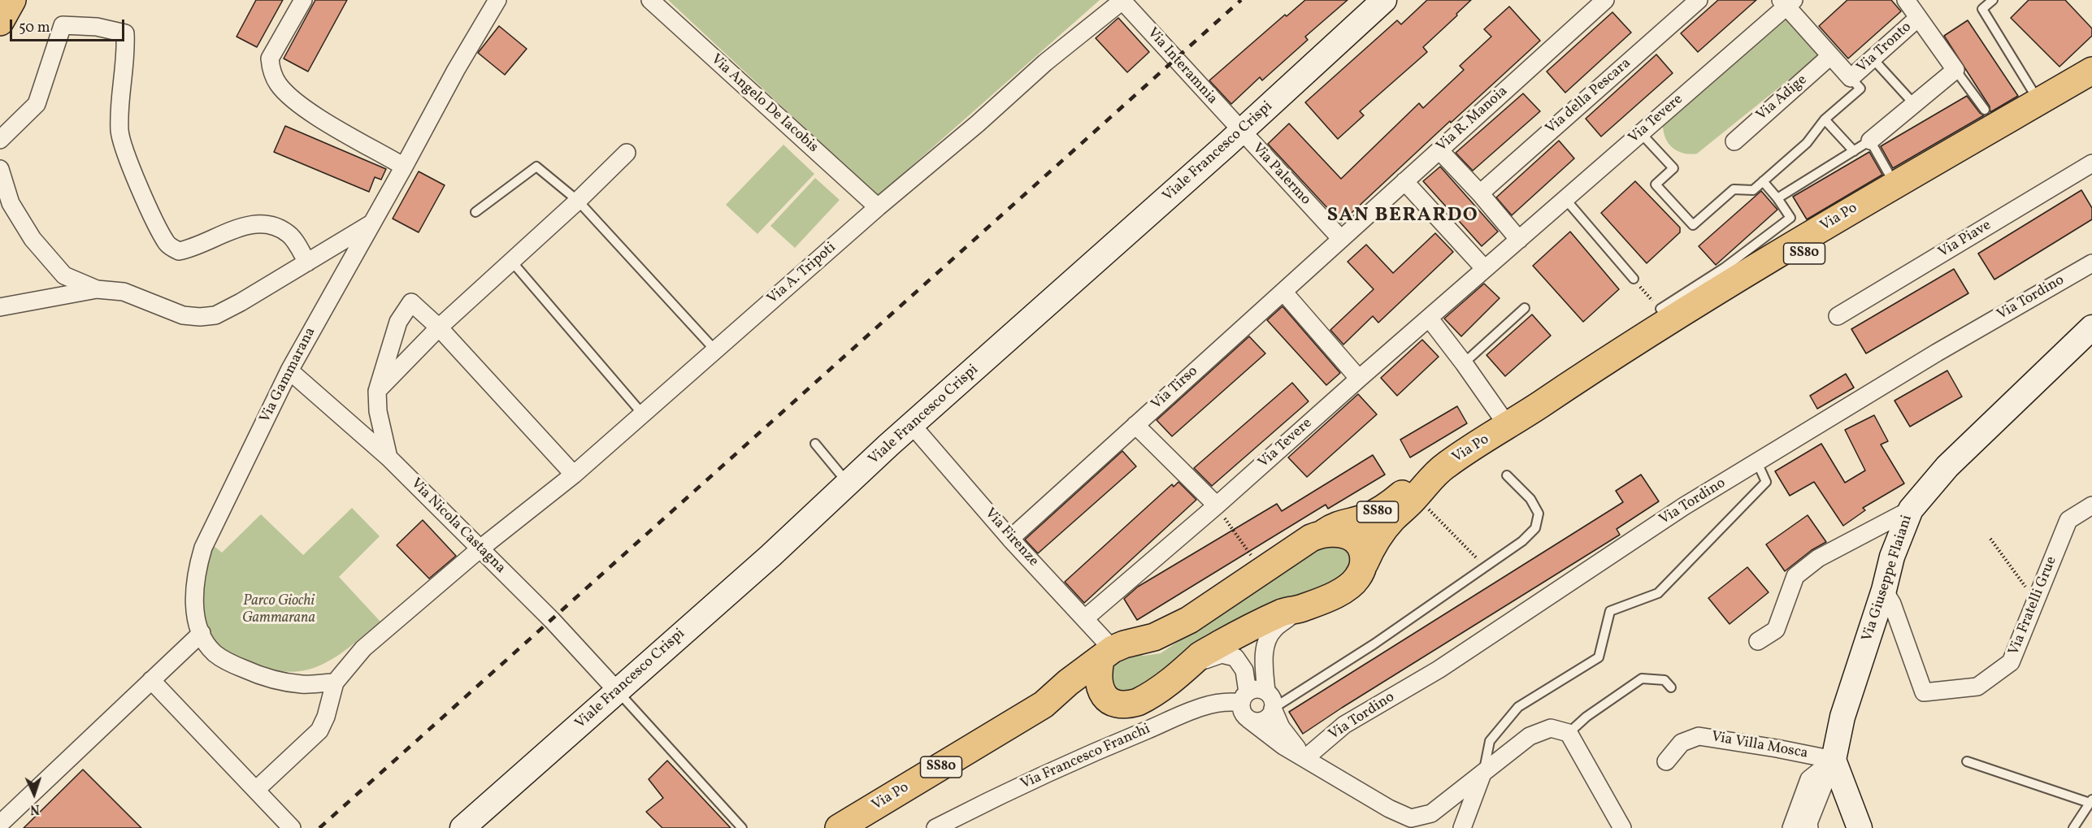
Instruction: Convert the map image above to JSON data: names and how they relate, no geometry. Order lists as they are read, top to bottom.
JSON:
{
  "streets": {
    "main road": ["Via Po", "SS80"],
    "street": [
      "Via Tronto",
      "Via Interamnia",
      "Via della Pescara",
      "Via Adige",
      "Via Angelo De Iacobis",
      "Via R. Manoia",
      "Via Tevere",
      "Viale Francesco Crispi",
      "Via Palermo",
      "Via Piave",
      "Via A. Tripoti",
      "Via Tordino",
      "Via Gammarana",
      "Via Tirso",
      "Via Nicola Castagna",
      "Via Firenze",
      "Via Giuseppe Flaiani",
      "Via Fratelli Grue",
      "Via Villa Mosca",
      "Via Francesco Franchi"
    ]
  },
  "crossings": [
    ["Via Interamnia", "Viale Francesco Crispi"],
    ["Via Interamnia", "Via Palermo"],
    ["Via Interamnia", "Via A. Tripoti"],
    ["Via Angelo De Iacobis", "Via A. Tripoti"],
    ["Via R. Manoia", "Via Palermo"],
    ["Via R. Manoia", "Via Tirso"],
    ["Via Tevere", "Via Firenze"],
    ["Viale Francesco Crispi", "Via Palermo"],
    ["Viale Francesco Crispi", "Via Nicola Castagna"],
    ["Viale Francesco Crispi", "Via Firenze"],
    ["Via Palermo", "Via Tirso"],
    ["Via Po", "SS80"],
    ["Via Po", "Via Firenze"],
    ["SS80", "Via Firenze"],
    ["Via A. Tripoti", "Via Gammarana"],
    ["Via A. Tripoti", "Via Nicola Castagna"],
    ["Via Gammarana", "Via Nicola Castagna"],
    ["Via Tirso", "Via Firenze"],
    ["Via Giuseppe Flaiani", "Via Fratelli Grue"],
    ["Via Giuseppe Flaiani", "Via Villa Mosca"]
  ],
  "districts": ["SAN BERARDO"],
  "parks": ["Parco Giochi Gammarana"],
  "scale_bar": "50 m",
  "north": "bottom"
}
